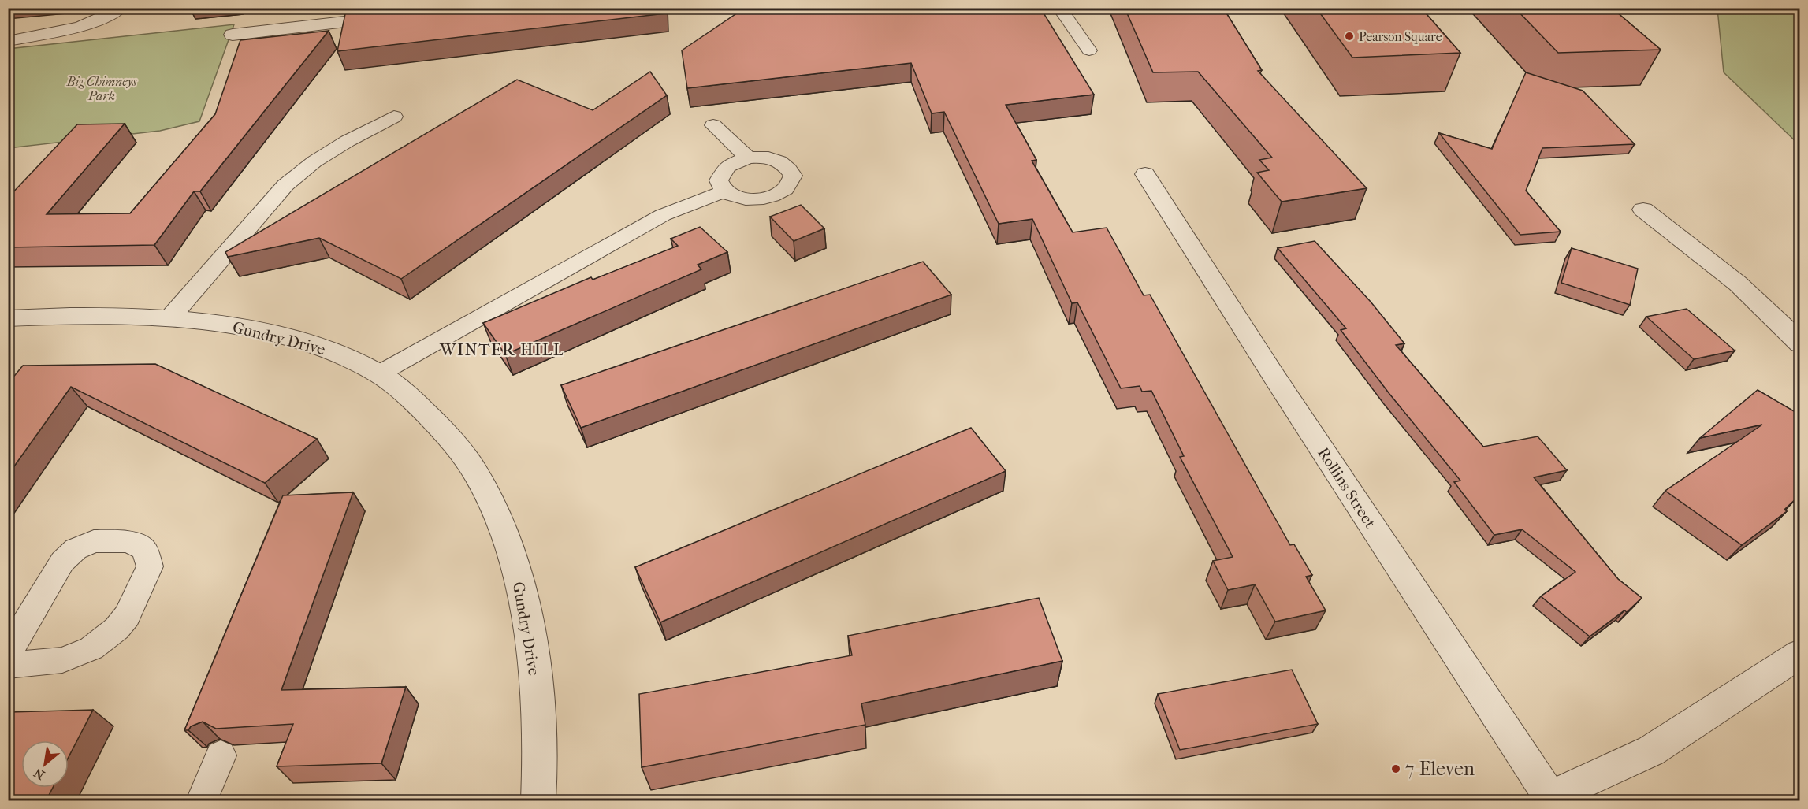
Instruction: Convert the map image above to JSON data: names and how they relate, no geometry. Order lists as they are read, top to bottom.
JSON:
{
  "streets": {
    "street": ["Gundry Drive", "Rollins Street"]
  },
  "districts": ["WINTER HILL"],
  "parks": ["Big Chimneys Park"],
  "places": ["Pearson Square", "7-Eleven"],
  "north": "bottom left"
}
